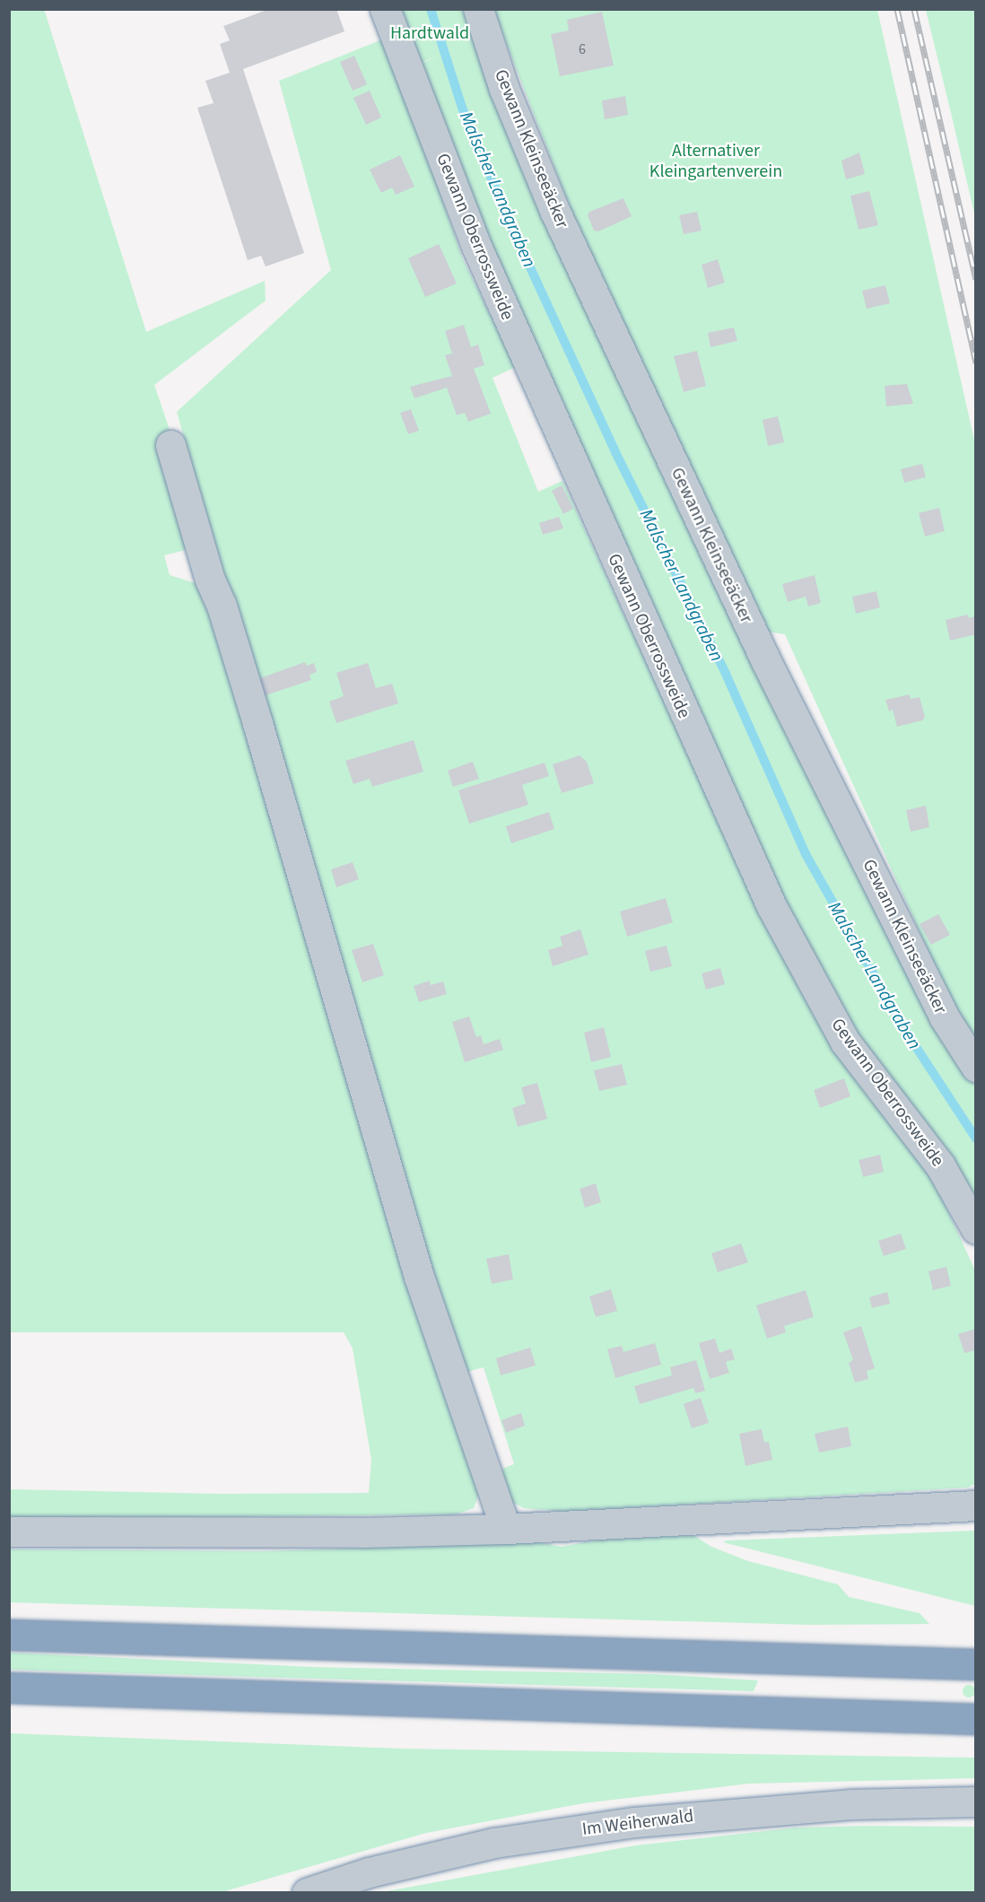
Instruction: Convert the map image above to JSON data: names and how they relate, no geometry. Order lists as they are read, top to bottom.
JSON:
{
  "streets": {
    "street": ["Gewann Kleinseeäcker", "Gewann Oberrossweide", "Im Weiherwald"]
  },
  "water": ["Malscher Landgraben"],
  "parks": ["Hardtwald", "Alternativer Kleingartenverein"],
  "house_numbers": ["6"]
}
